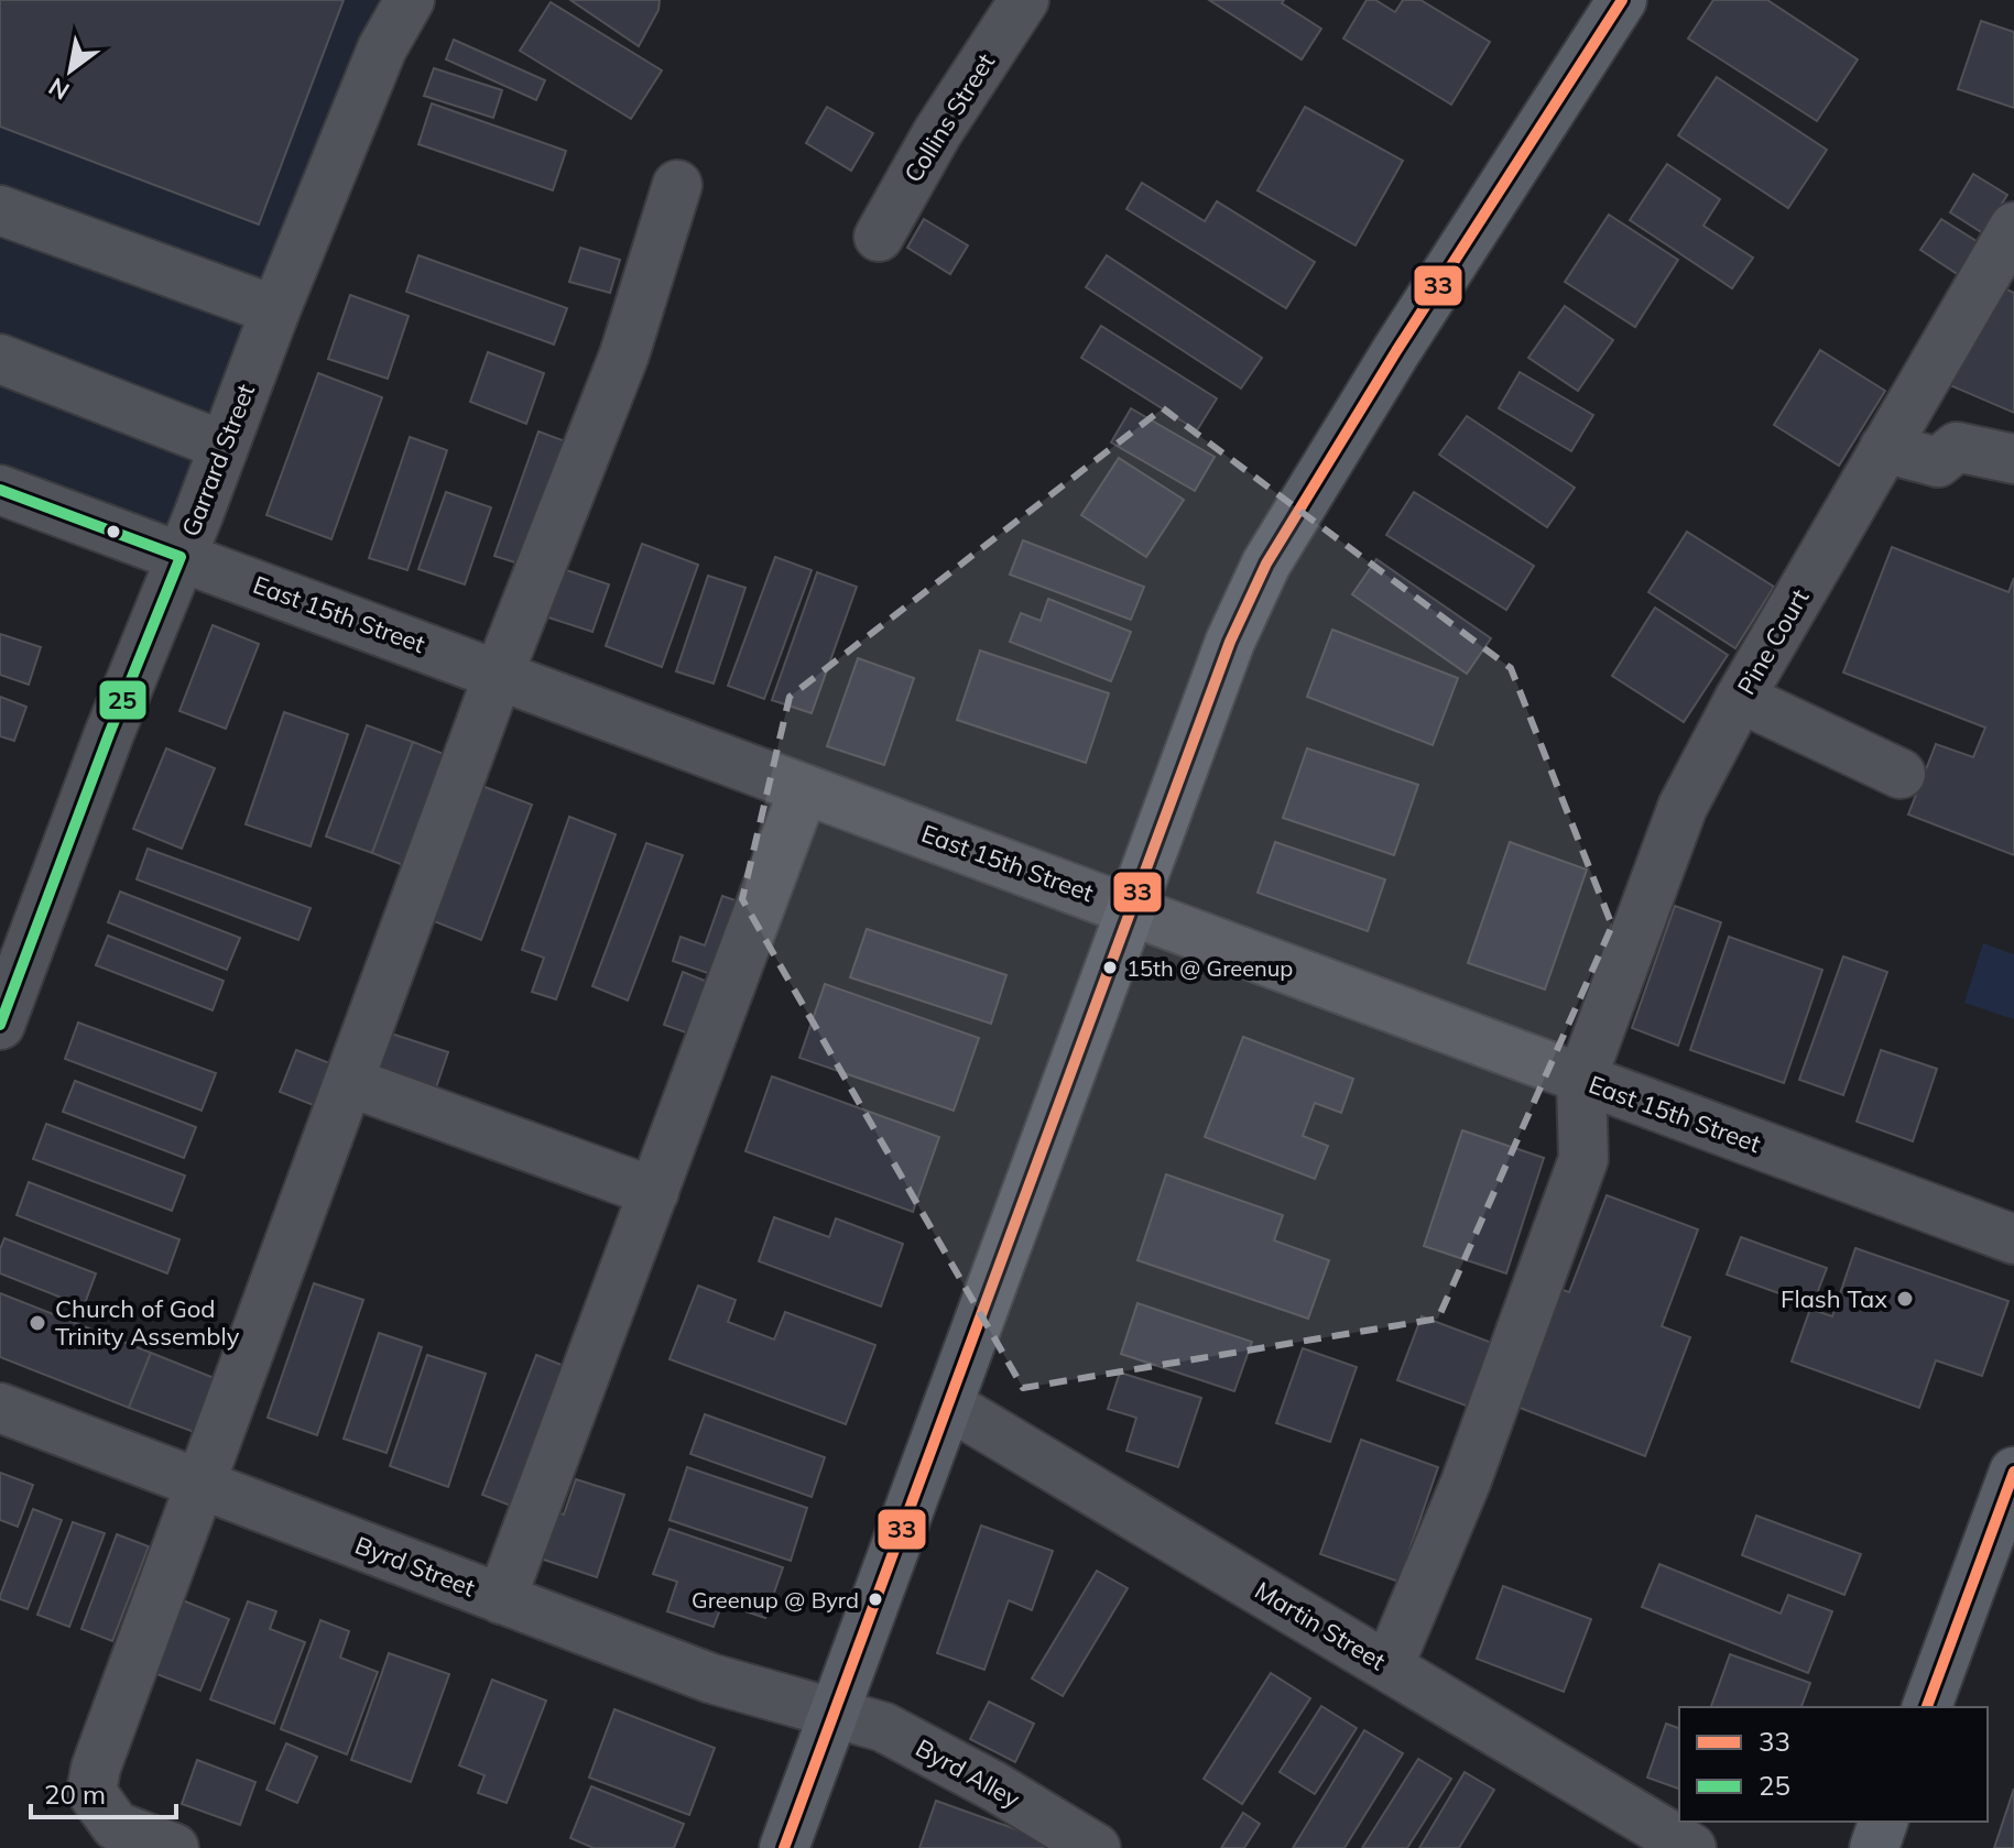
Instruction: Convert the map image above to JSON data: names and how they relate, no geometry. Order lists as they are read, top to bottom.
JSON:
{
  "streets": {
    "street": [
      "Collins Street",
      "Garrard Street",
      "East 15th Street",
      "Pine Court",
      "Byrd Street",
      "Martin Street",
      "Byrd Alley"
    ]
  },
  "crossings": [
    ["Garrard Street", "East 15th Street"],
    ["East 15th Street", "Pine Court"],
    ["Byrd Street", "Byrd Alley"]
  ],
  "places": [
    "15th @ Greenup",
    "Flash Tax",
    "Church of God Trinity Assembly",
    "Greenup @ Byrd"
  ],
  "lines": ["transit line 33", "transit line 25"],
  "legend": ["33", "25"],
  "scale_bar": "20 m",
  "north": "bottom left"
}
